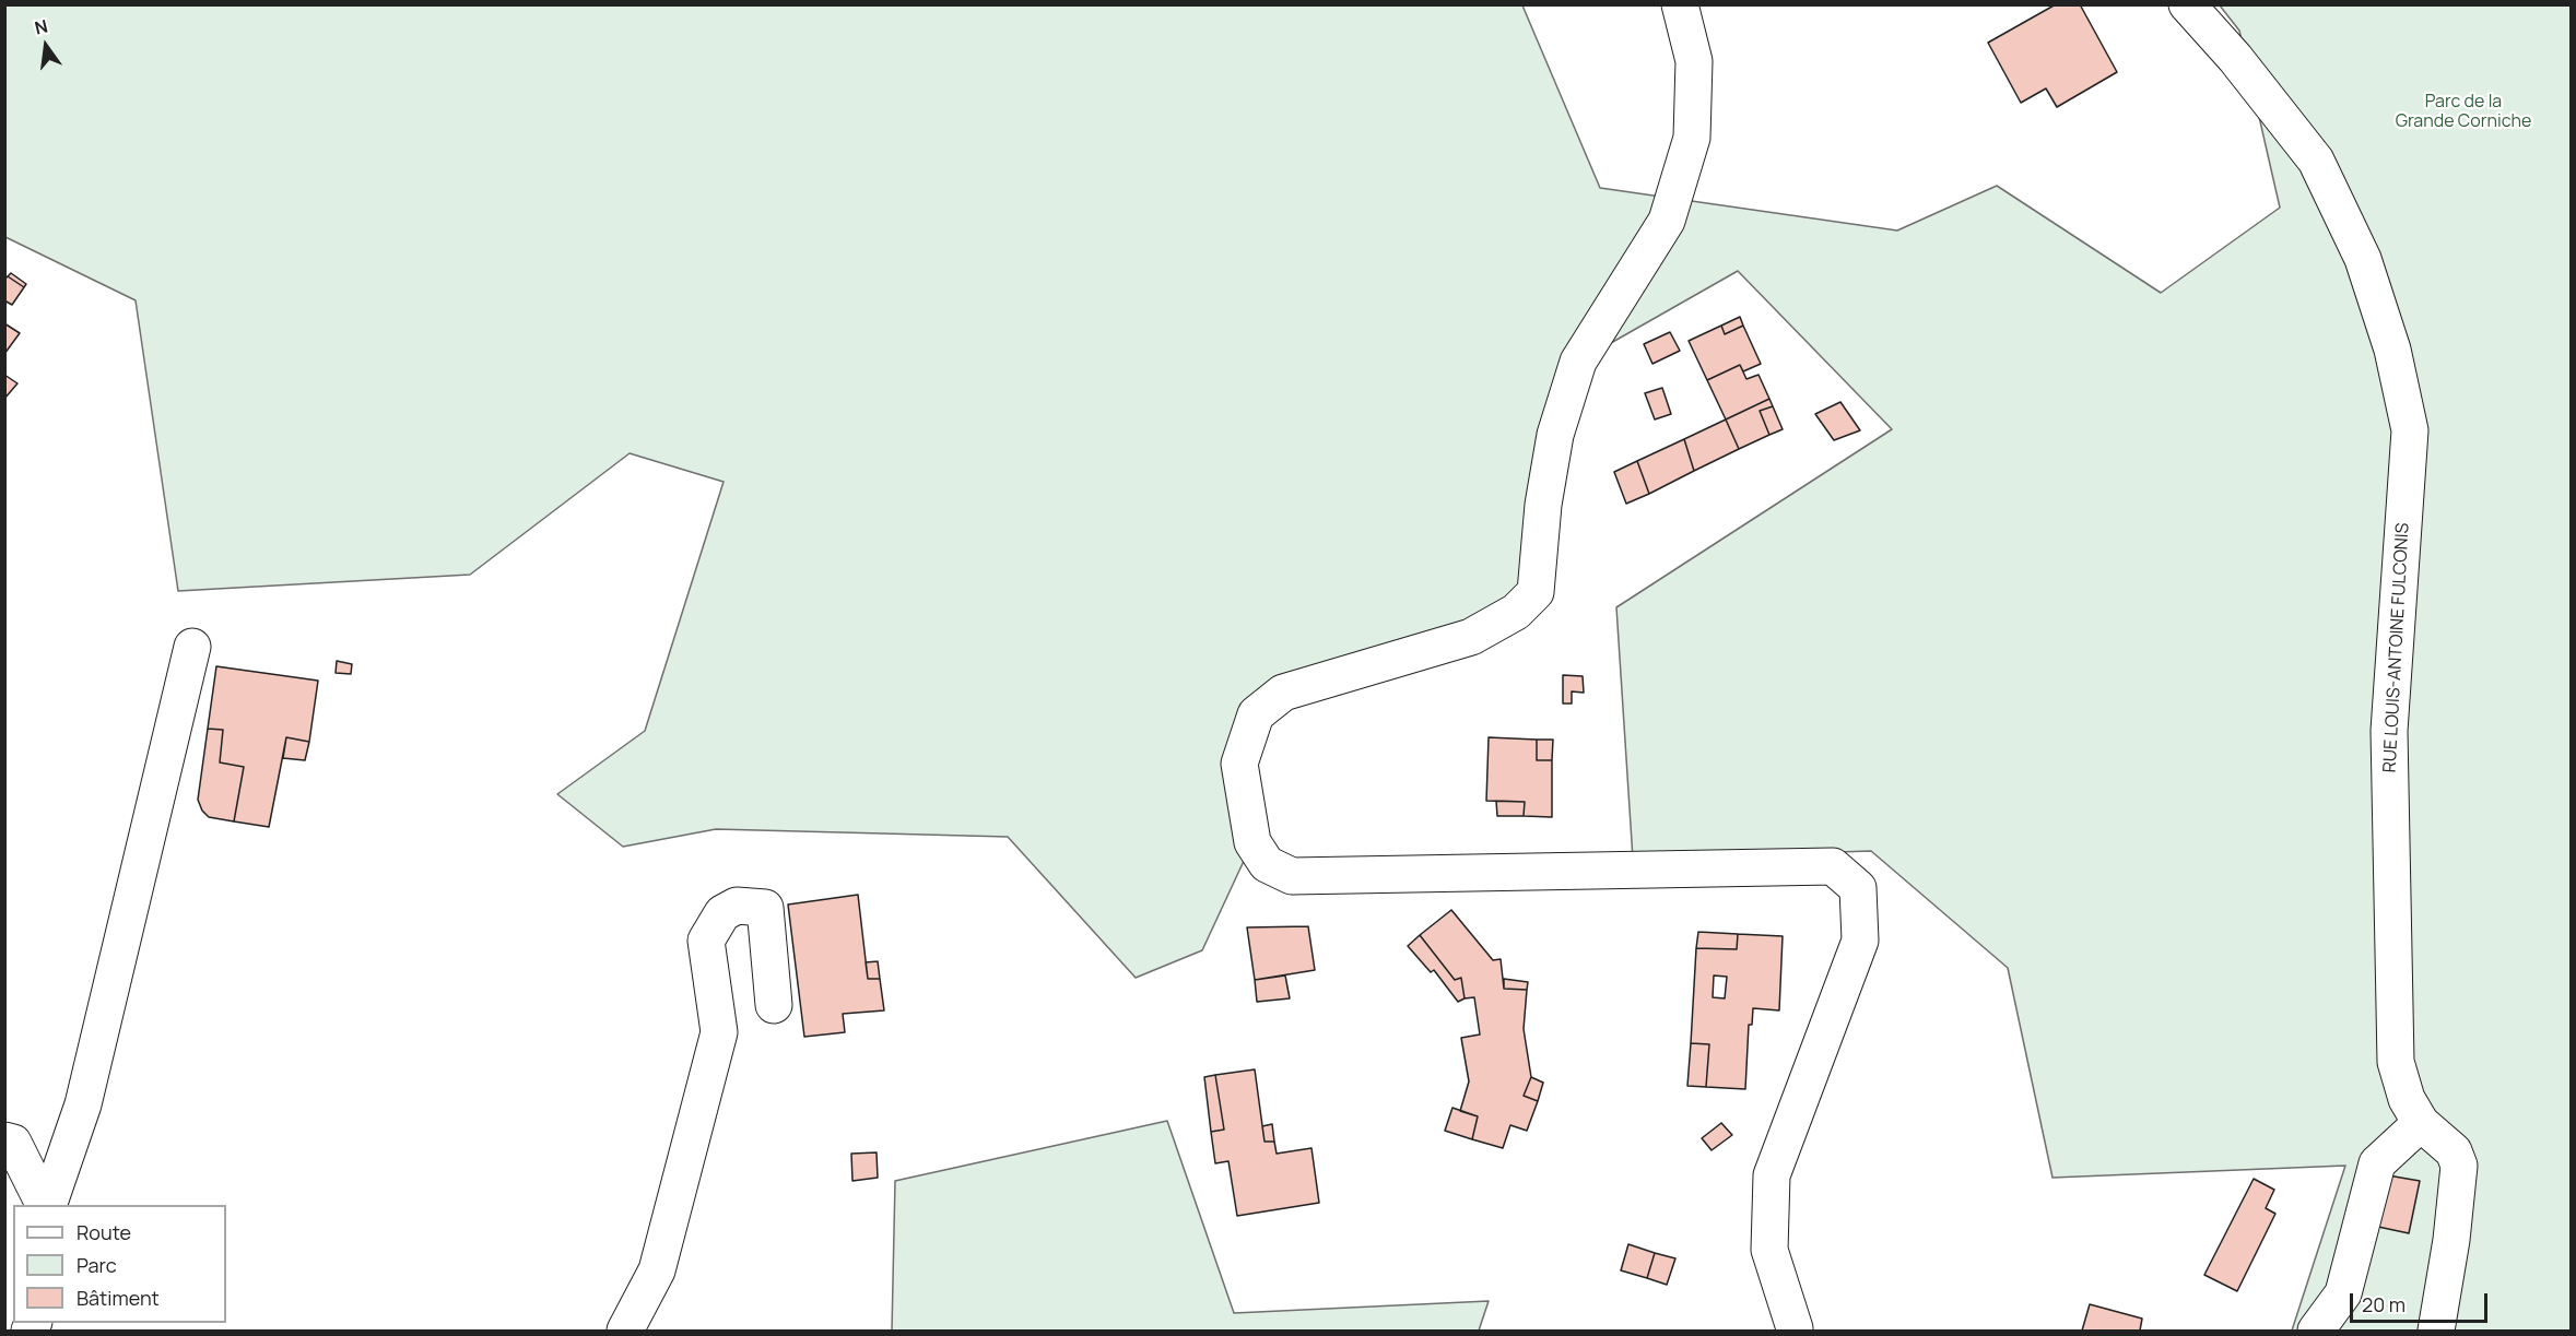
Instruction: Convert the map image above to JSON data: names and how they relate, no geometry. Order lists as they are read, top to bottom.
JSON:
{
  "streets": {
    "street": ["RUE LOUIS-ANTOINE FULCONIS"]
  },
  "parks": ["Parc de la Grande Corniche"],
  "legend": ["Route", "Parc", "Bâtiment"],
  "scale_bar": "20 m",
  "north": "top"
}
